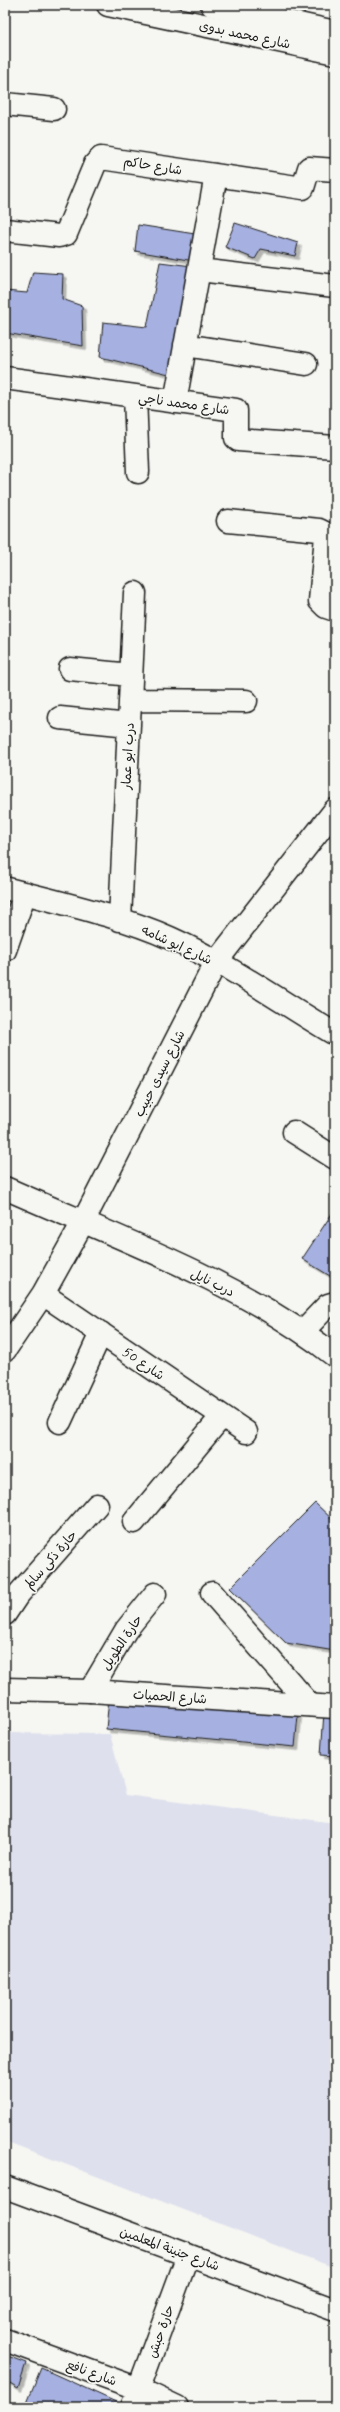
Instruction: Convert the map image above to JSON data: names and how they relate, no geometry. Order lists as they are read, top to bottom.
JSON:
{
  "streets": {
    "street": [
      "شارع محمد بدوى",
      "شارع حاكم",
      "شارع محمد ناجي",
      "درب ابو عمار",
      "شارع ابو شامه",
      "شارع سيدى حبيب",
      "درب نايل",
      "شارع 50",
      "حارة ذكى سالم",
      "حارة الطويل",
      "شارع الحميات",
      "شارع جنينة المعلمين",
      "حارة حبش",
      "شارع نافع"
    ]
  },
  "crossings": [
    ["درب ابو عمار", "شارع ابو شامه"],
    ["شارع ابو شامه", "شارع سيدى حبيب"],
    ["شارع سيدى حبيب", "درب نايل"],
    ["شارع سيدى حبيب", "شارع 50"],
    ["حارة الطويل", "شارع الحميات"],
    ["شارع جنينة المعلمين", "حارة حبش"],
    ["حارة حبش", "شارع نافع"]
  ]
}
